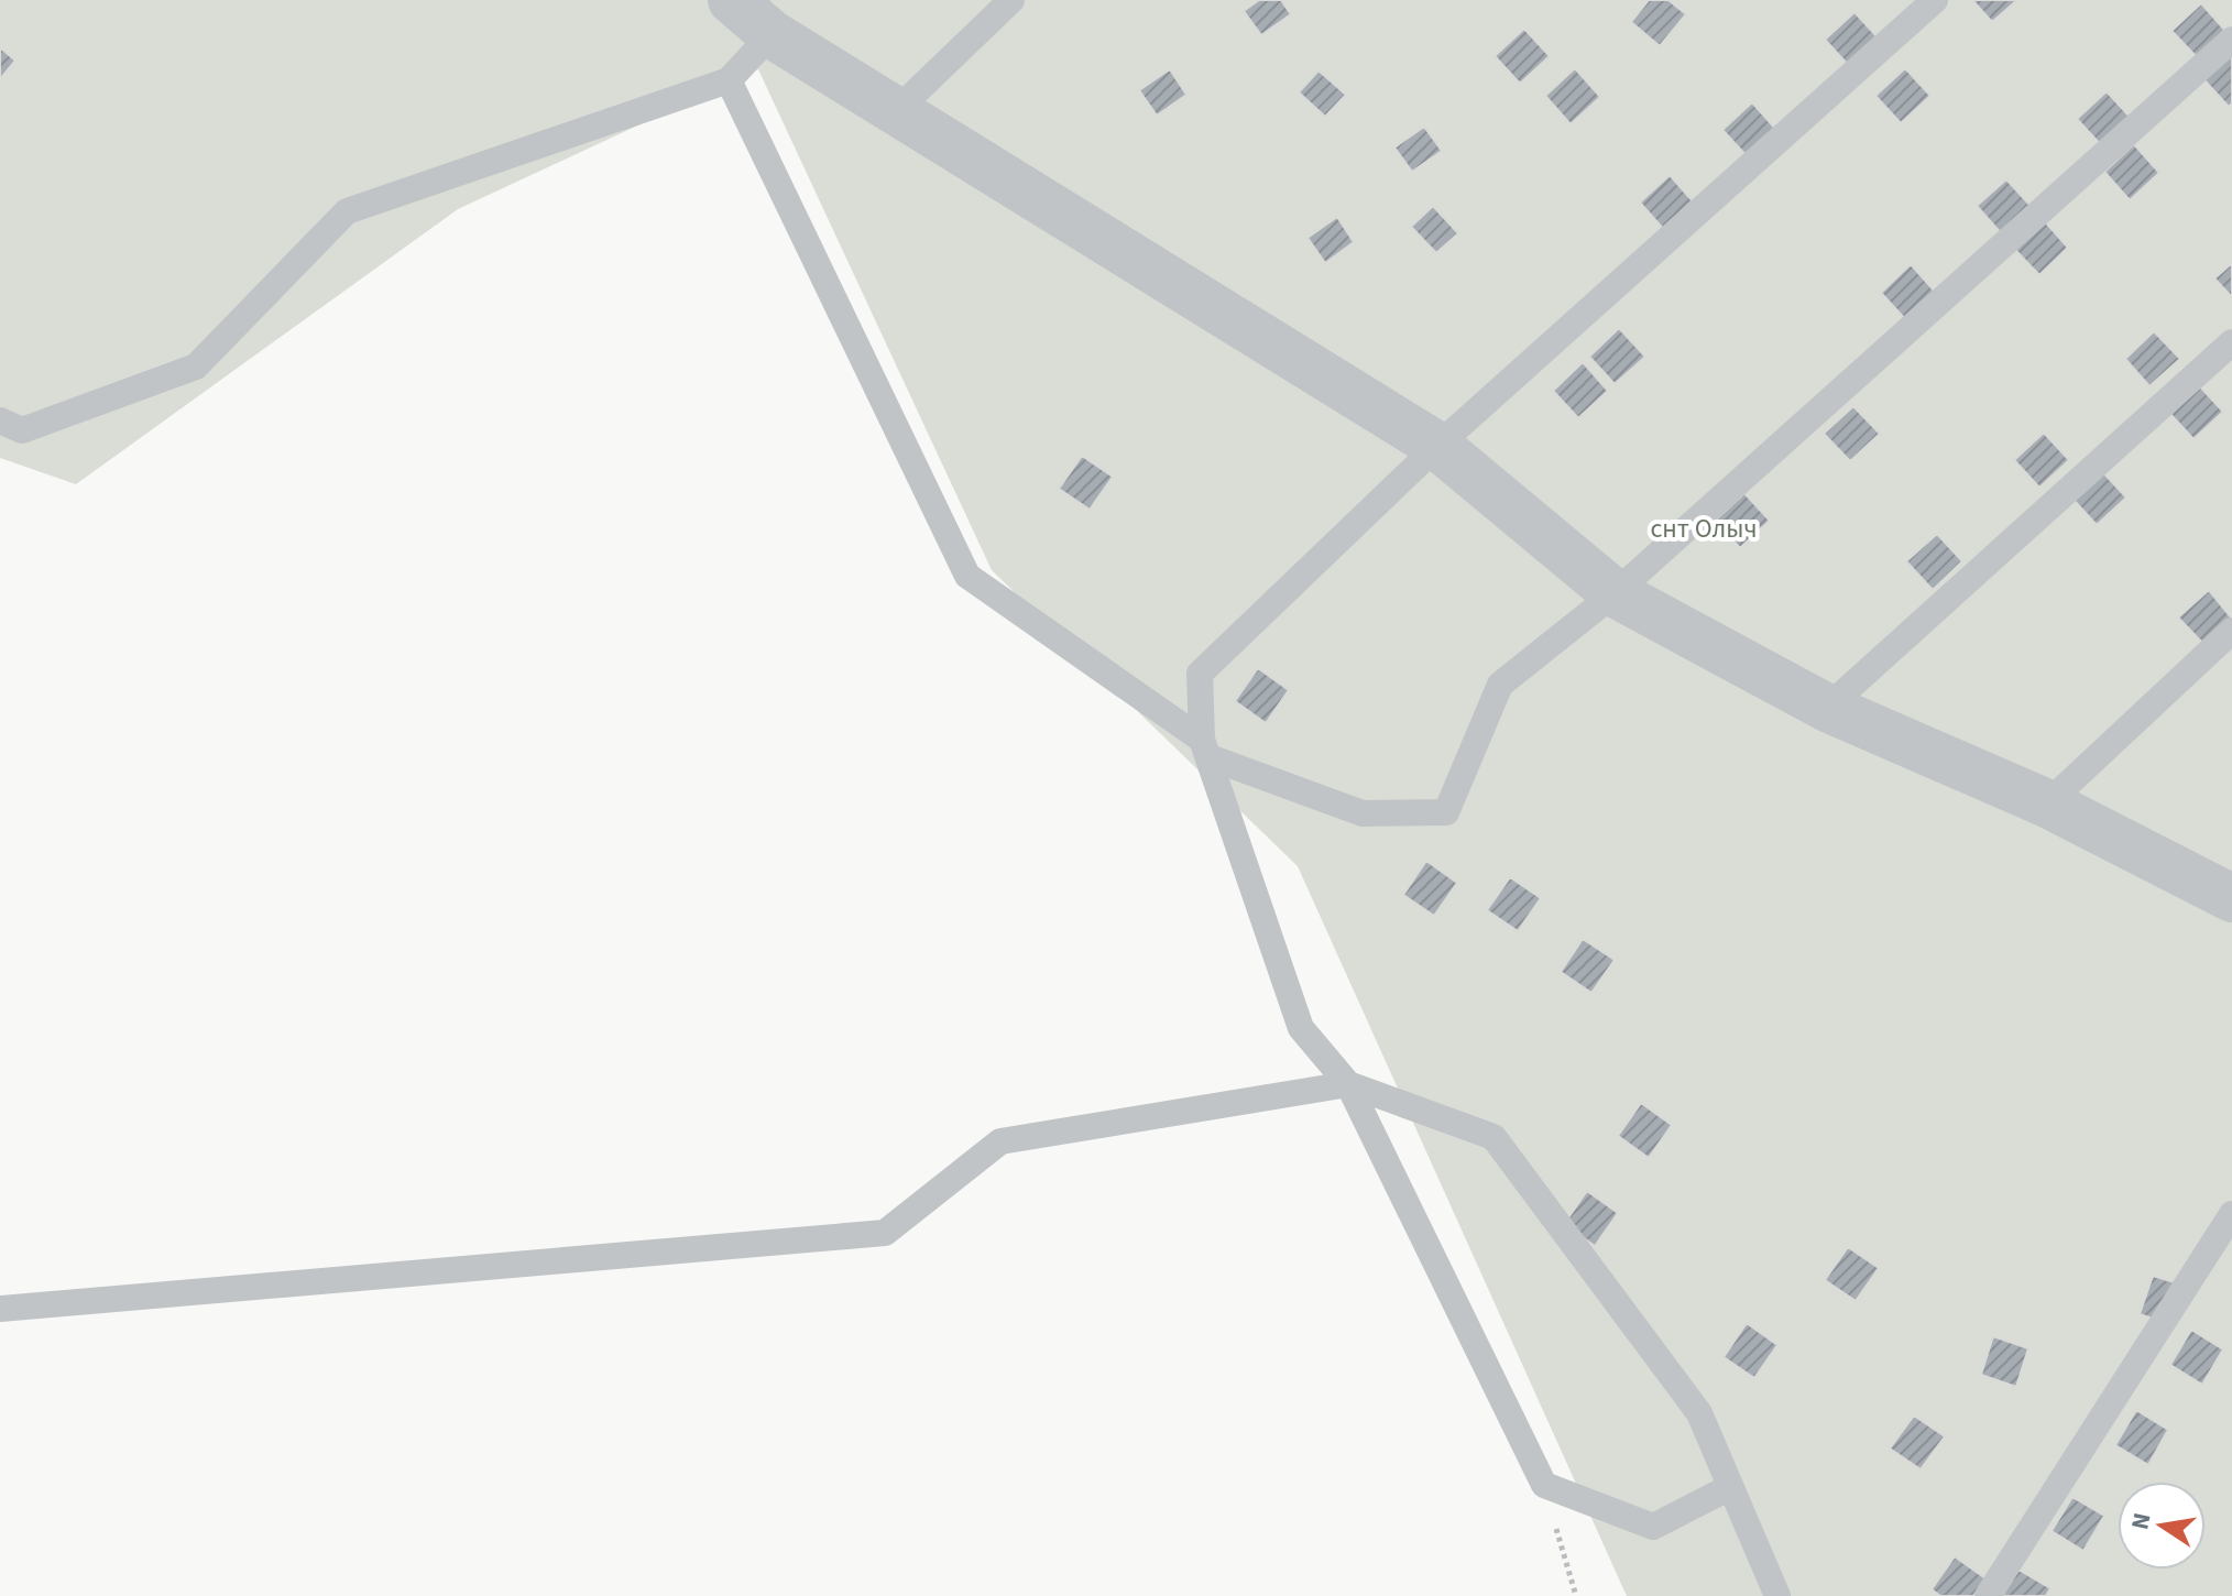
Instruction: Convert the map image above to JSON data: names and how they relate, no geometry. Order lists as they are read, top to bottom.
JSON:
{
  "parks": ["снт Олыч"],
  "north": "left"
}
